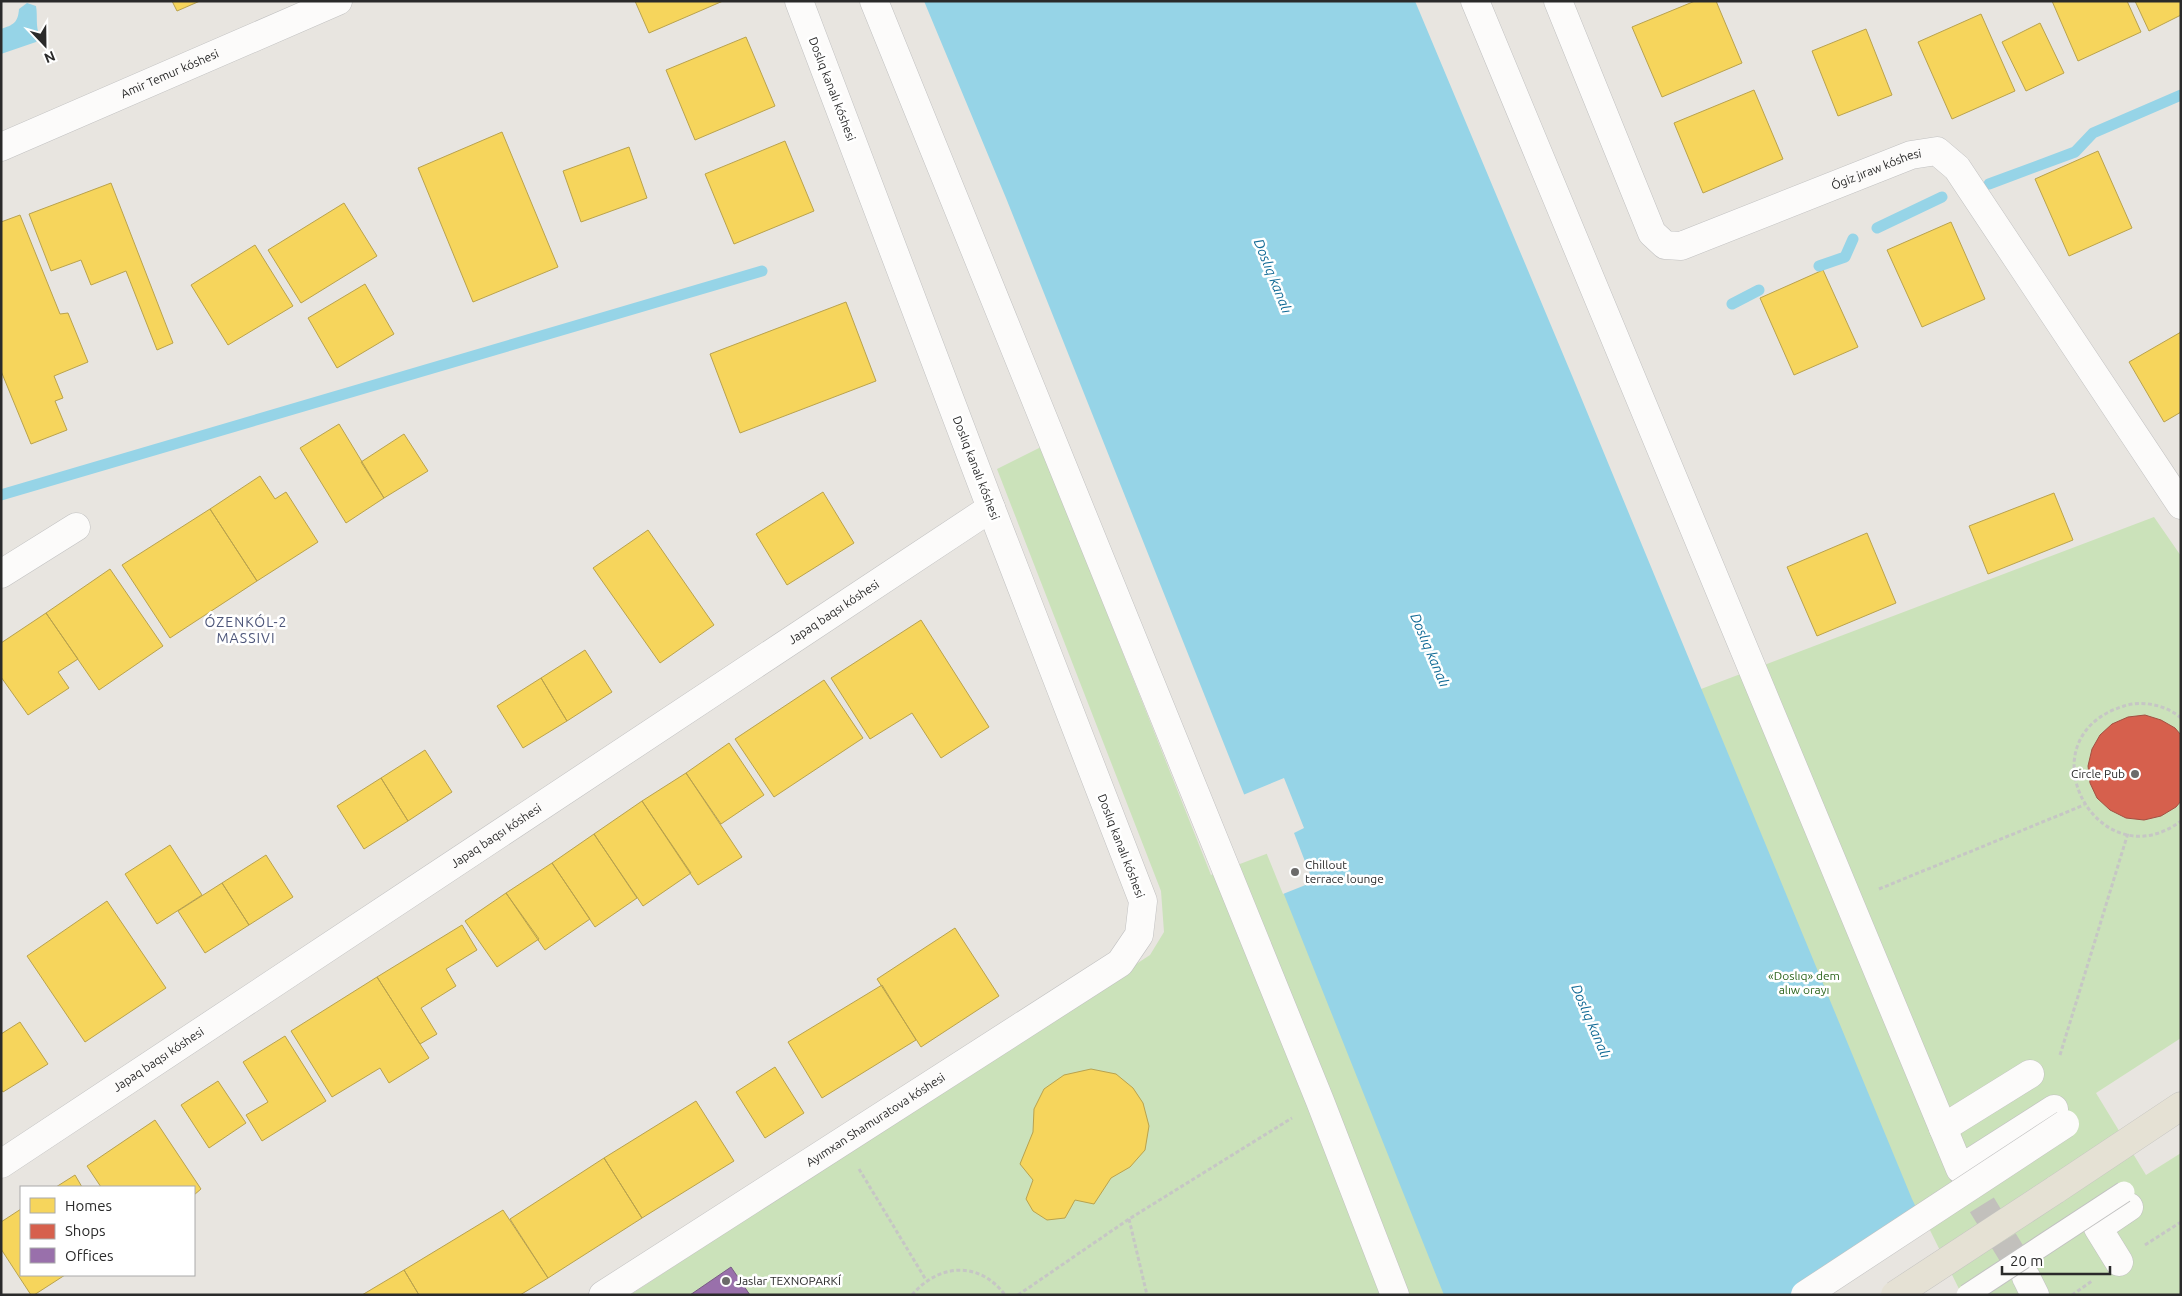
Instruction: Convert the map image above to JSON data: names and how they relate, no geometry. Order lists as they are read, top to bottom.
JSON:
{
  "streets": {
    "street": [
      "Amir Temur kóshesi",
      "Doslıq kanalı kóshesi",
      "Ógiz jıraw kóshesi",
      "Japaq baqsı kóshesi",
      "Ayımxan Shamuratova kóshesi"
    ]
  },
  "crossings": [
    ["Doslıq kanalı kóshesi", "Japaq baqsı kóshesi"],
    ["Doslıq kanalı kóshesi", "Ayımxan Shamuratova kóshesi"]
  ],
  "districts": ["ÓZENKÓL-2 MASSIVI"],
  "water": ["Doslıq kanalı"],
  "parks": ["«Doslıq» dem alıw orayı"],
  "places": ["Circle Pub", "Chillout terrace lounge", "Jaslar TEXNOPARKÍ"],
  "legend": ["Homes", "Shops", "Offices"],
  "scale_bar": "20 m",
  "north": "bottom"
}
